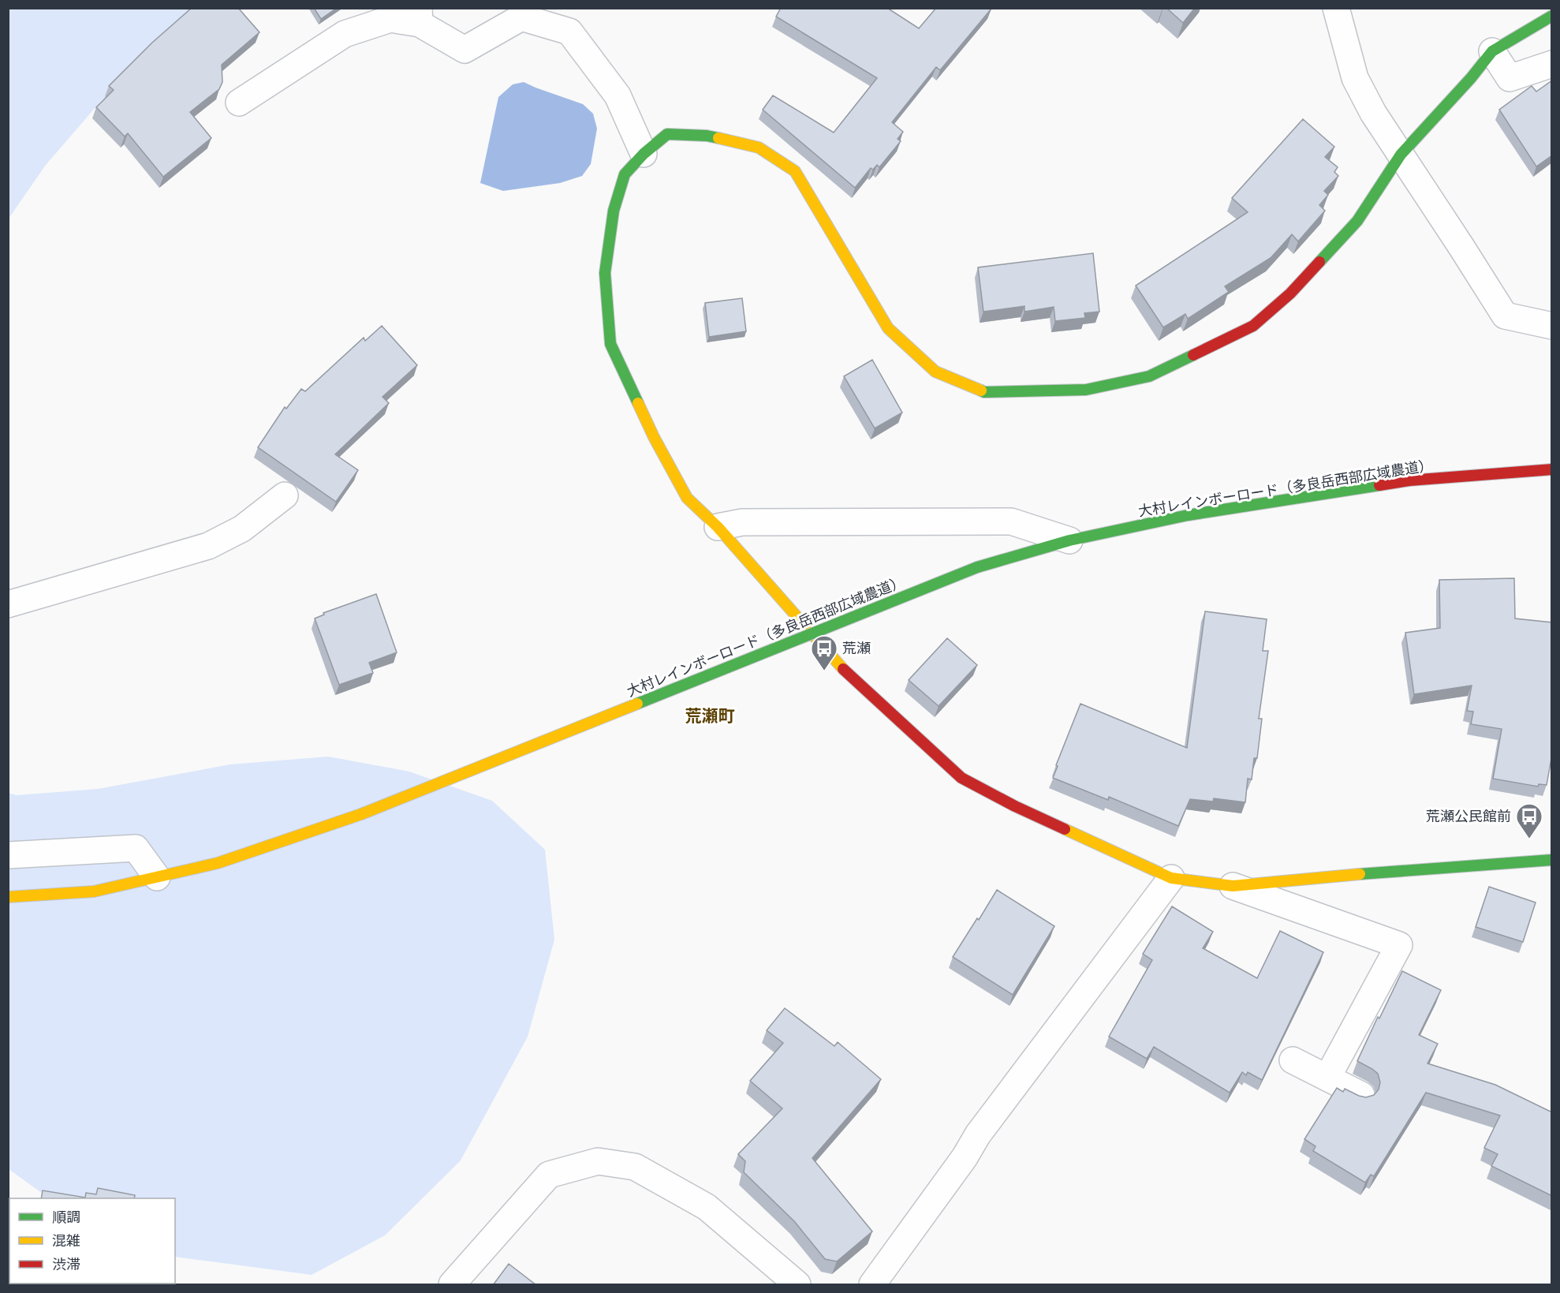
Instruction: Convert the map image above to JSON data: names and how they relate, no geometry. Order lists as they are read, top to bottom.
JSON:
{
  "streets": {
    "street": ["大村レインボーロード（多良岳西部広域農道）"]
  },
  "districts": ["荒瀬町"],
  "places": {
    "bus stop": ["荒瀬", "荒瀬公民館前"]
  },
  "legend": ["順調", "混雑", "渋滞"]
}
